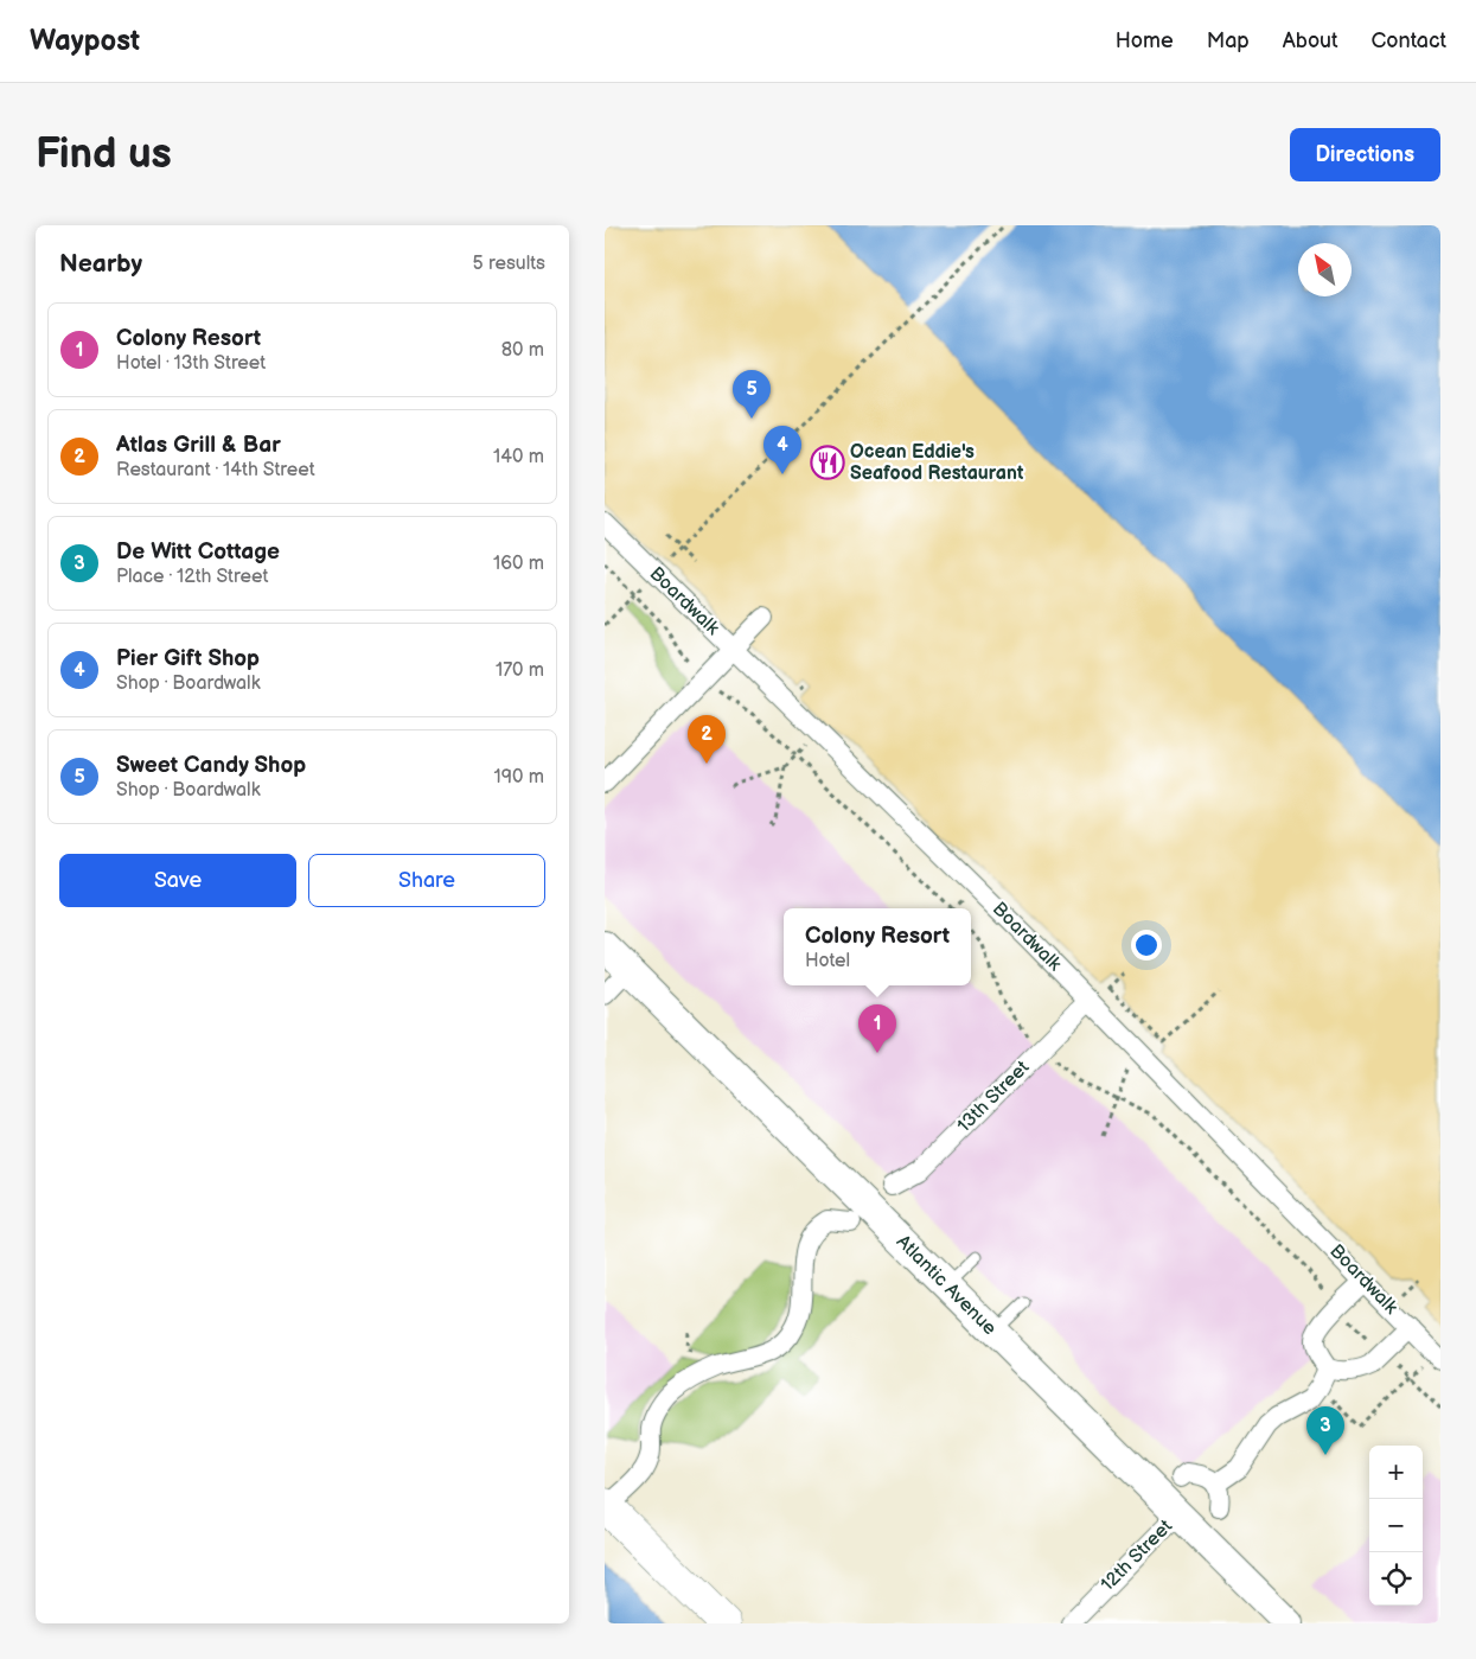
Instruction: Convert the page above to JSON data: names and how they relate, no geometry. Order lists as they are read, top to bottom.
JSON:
{
  "streets": {
    "main road": ["Atlantic Avenue"],
    "street": ["Boardwalk", "13th Street", "12th Street"]
  },
  "crossings": [
    ["Boardwalk", "13th Street"],
    ["Atlantic Avenue", "12th Street"]
  ],
  "places": {
    "restaurant": ["Ocean Eddie's Seafood Restaurant"]
  },
  "north": "top left",
  "page": {
    "header": "Waypost",
    "nav": [
      "Home",
      "Map",
      "About",
      "Contact"
    ],
    "buttons": [
      "Directions",
      ["Save", "Share"]
    ],
    "title": "Find us",
    "heading": ["Nearby", "5 results"],
    "list": [
      {
        "mark": "1",
        "name": "Colony Resort",
        "note": "Hotel · 13th Street",
        "value": "80 m"
      },
      {
        "mark": "2",
        "name": "Atlas Grill & Bar",
        "note": "Restaurant · 14th Street",
        "value": "140 m"
      },
      {
        "mark": "3",
        "name": "De Witt Cottage",
        "note": "Place · 12th Street",
        "value": "160 m"
      },
      {
        "mark": "4",
        "name": "Pier Gift Shop",
        "note": "Shop · Boardwalk",
        "value": "170 m"
      },
      {
        "mark": "5",
        "name": "Sweet Candy Shop",
        "note": "Shop · Boardwalk",
        "value": "190 m"
      }
    ],
    "pins": [
      "5",
      "4",
      "2",
      "1",
      "3"
    ],
    "popup": ["Colony Resort", "Hotel"],
    "map_buttons": ["+", "−"]
  }
}
